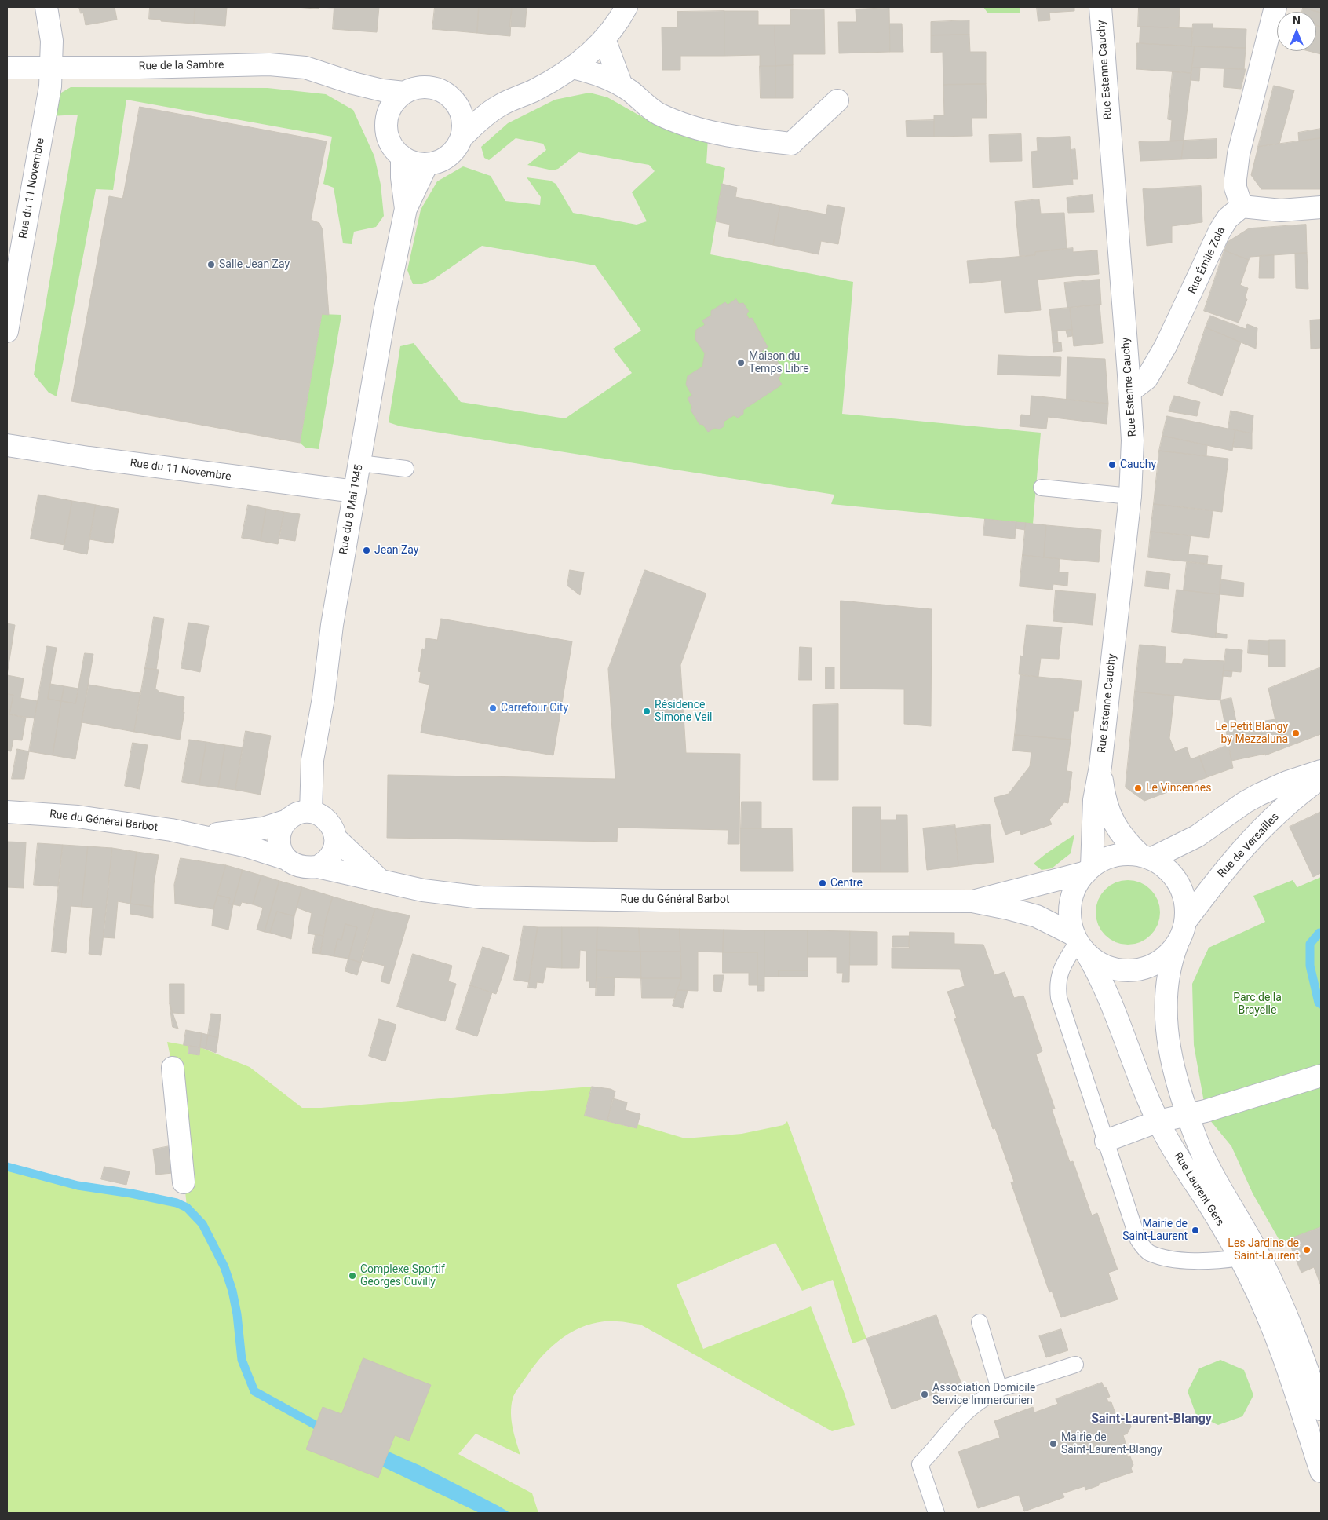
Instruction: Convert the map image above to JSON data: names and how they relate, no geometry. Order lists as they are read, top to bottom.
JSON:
{
  "streets": {
    "street": [
      "Rue de la Sambre",
      "Rue Estenne Cauchy",
      "Rue du 11 Novembre",
      "Rue Émile Zola",
      "Rue du 8 Mai 1945",
      "Rue du Général Barbot",
      "Rue de Versailles",
      "Rue Laurent Gers"
    ]
  },
  "crossings": [
    ["Rue de la Sambre", "Rue du 11 Novembre"],
    ["Rue de la Sambre", "Rue du 8 Mai 1945"],
    ["Rue Estenne Cauchy", "Rue Émile Zola"],
    ["Rue Estenne Cauchy", "Rue du Général Barbot"],
    ["Rue Estenne Cauchy", "Rue de Versailles"],
    ["Rue Estenne Cauchy", "Rue Laurent Gers"],
    ["Rue du 11 Novembre", "Rue du 8 Mai 1945"],
    ["Rue du 8 Mai 1945", "Rue du Général Barbot"],
    ["Rue du Général Barbot", "Rue de Versailles"],
    ["Rue du Général Barbot", "Rue Laurent Gers"],
    ["Rue de Versailles", "Rue Laurent Gers"]
  ],
  "districts": ["Saint-Laurent-Blangy"],
  "parks": ["Parc de la Brayelle"],
  "places": [
    "Salle Jean Zay",
    "Maison du Temps Libre",
    "Cauchy",
    "Jean Zay",
    "Carrefour City",
    "Résidence Simone Veil",
    "Le Petit Blangy by Mezzaluna",
    "Le Vincennes",
    "Centre",
    "Mairie de Saint-Laurent",
    "Les Jardins de Saint-Laurent",
    "Complexe Sportif Georges Cuvilly",
    "Association Domicile Service Immercurien",
    "Mairie de Saint-Laurent-Blangy"
  ],
  "north": "top"
}
